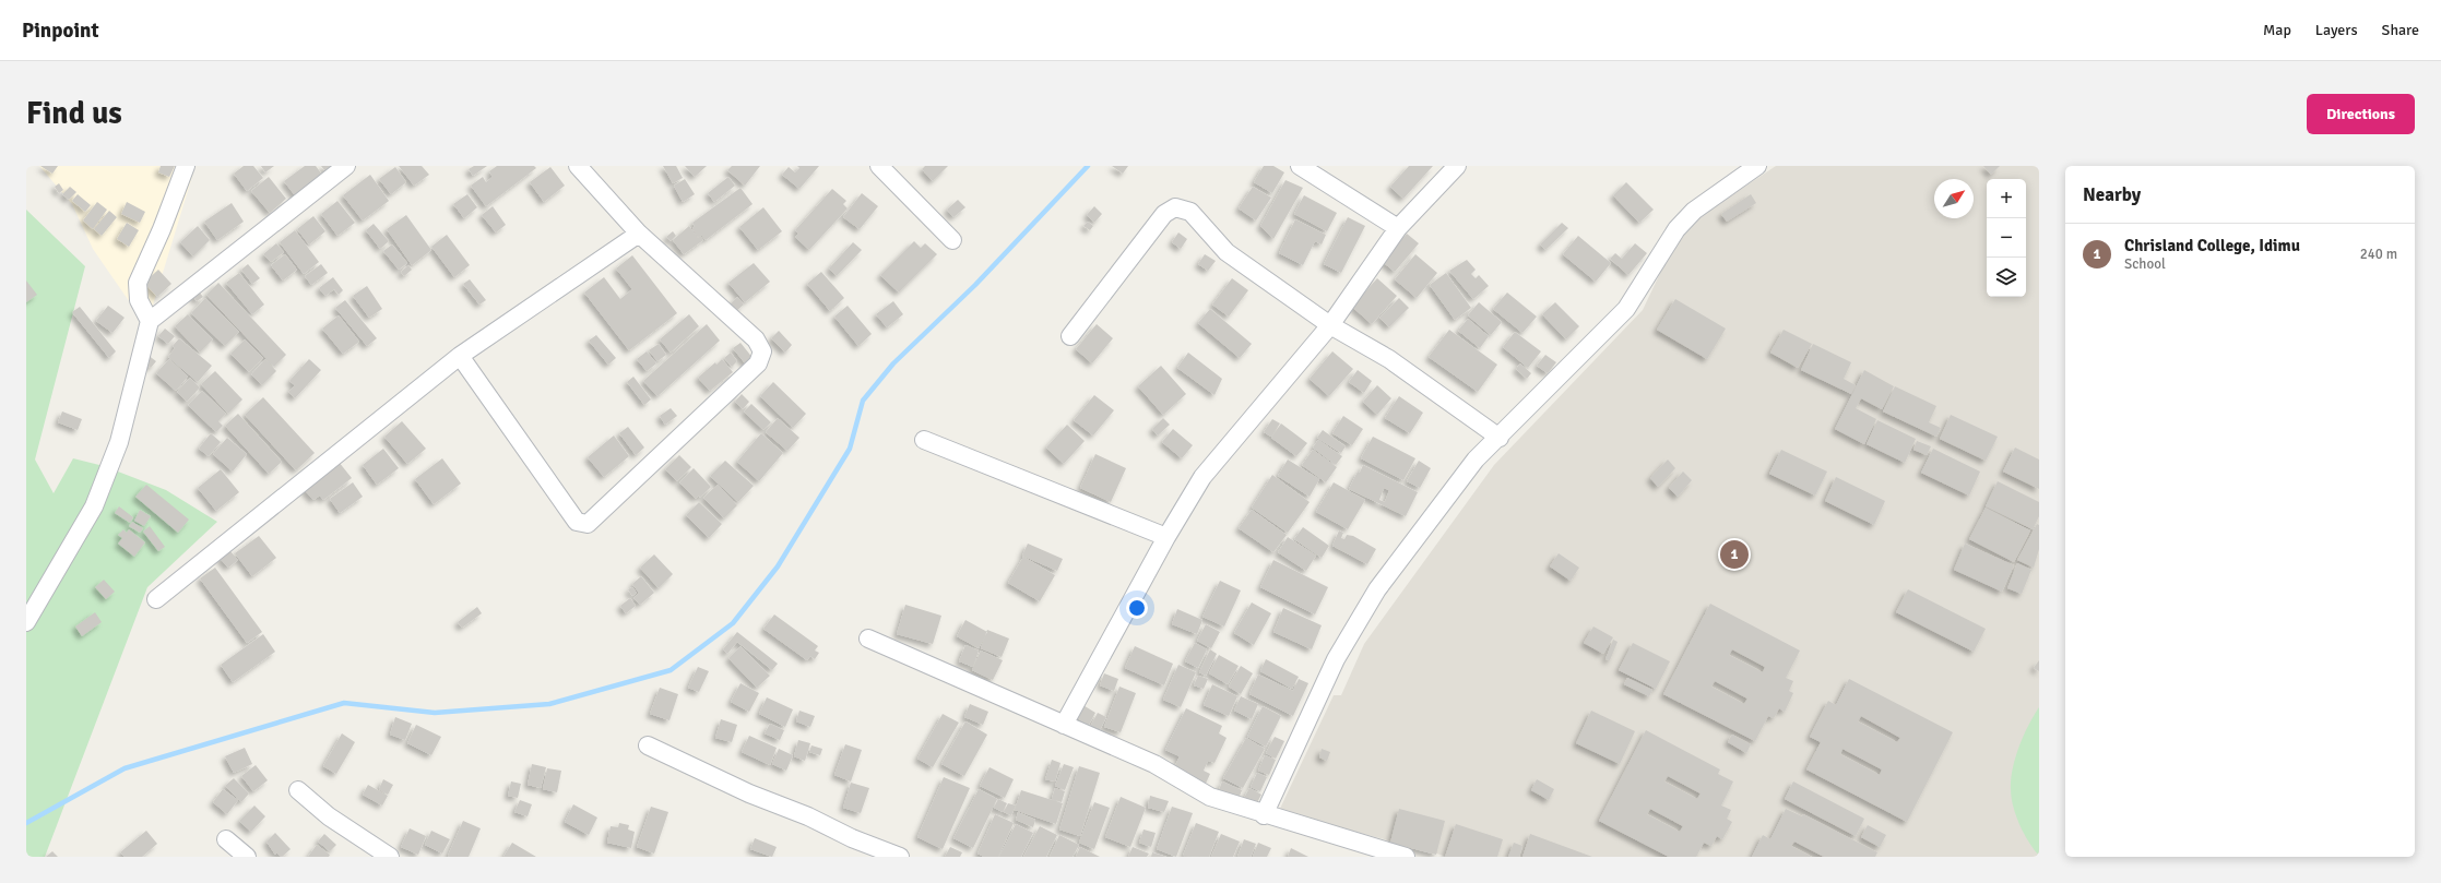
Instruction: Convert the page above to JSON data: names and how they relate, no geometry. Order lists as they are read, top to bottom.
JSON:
{
  "north": "top right",
  "page": {
    "header": "Pinpoint",
    "nav": ["Map", "Layers", "Share"],
    "buttons": "Directions",
    "title": "Find us",
    "heading": "Nearby",
    "map_buttons": ["+", "−"],
    "list": [
      {
        "mark": "1",
        "name": "Chrisland College, Idimu",
        "note": "School",
        "value": "240 m"
      }
    ],
    "pins": "1"
  }
}
